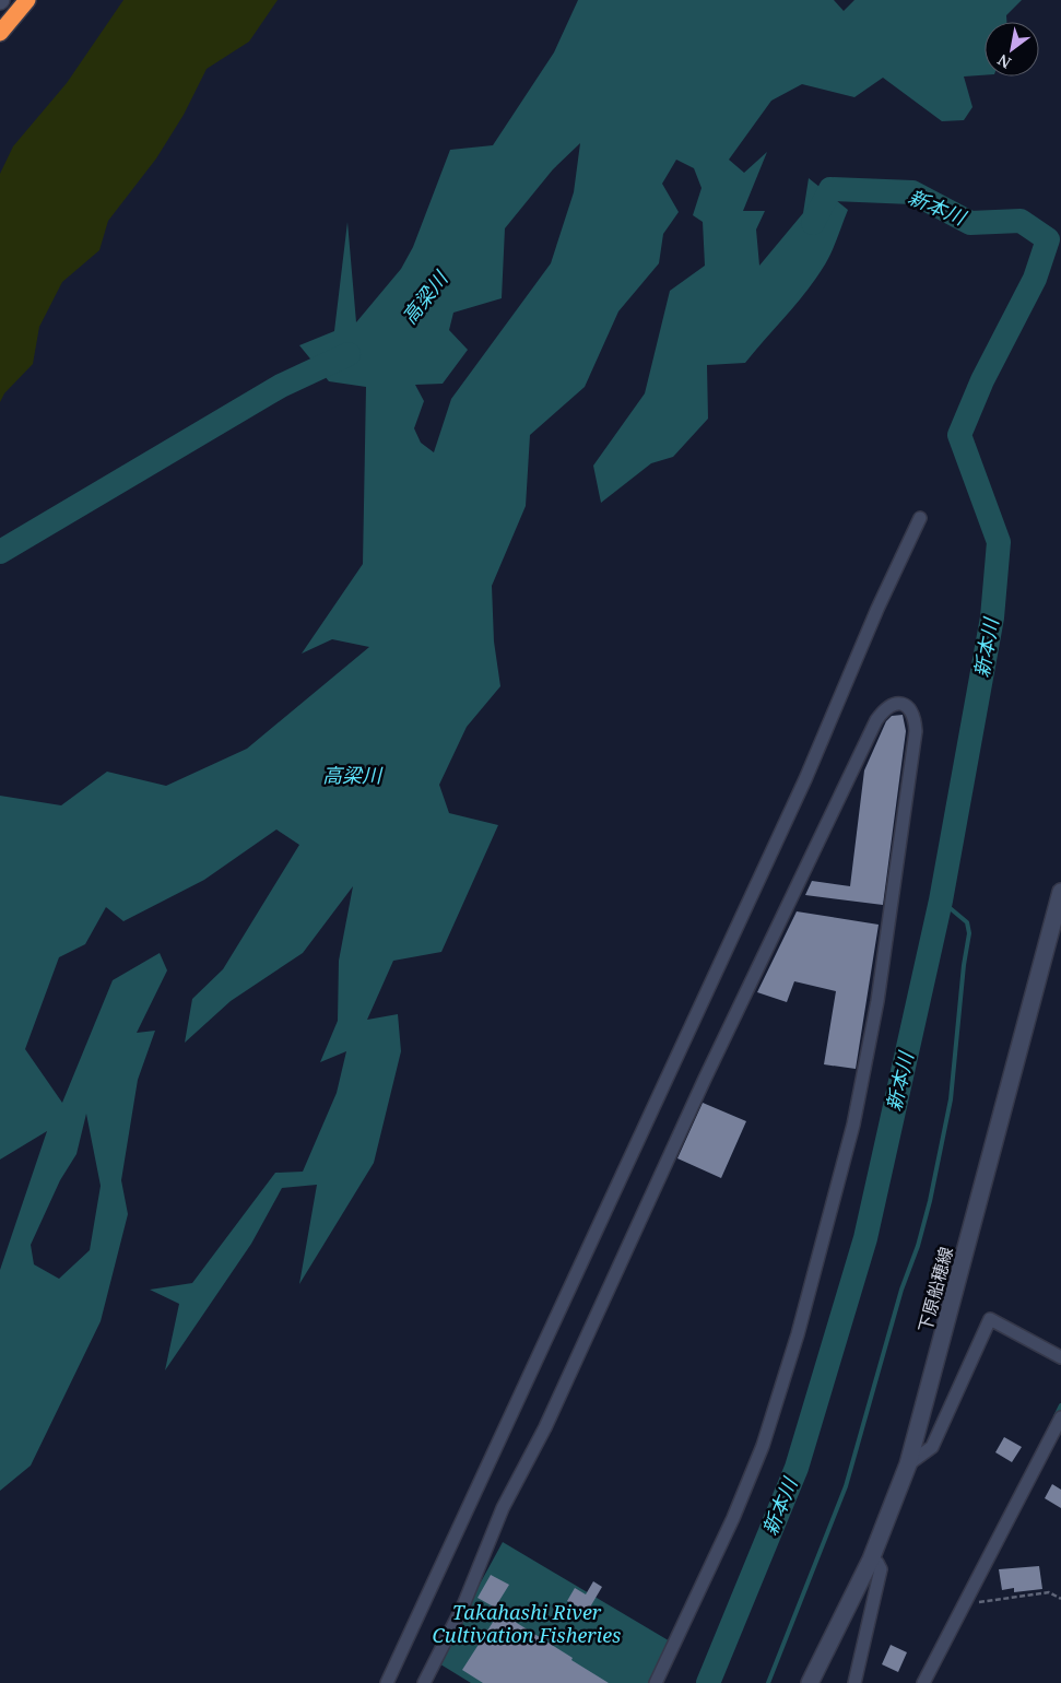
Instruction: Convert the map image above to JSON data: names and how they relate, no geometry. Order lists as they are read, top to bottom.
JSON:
{
  "streets": {
    "main road": ["下原船穂線"]
  },
  "water": ["新本川", "高梁川", "Takahashi River Cultivation Fisheries"],
  "north": "bottom left"
}
